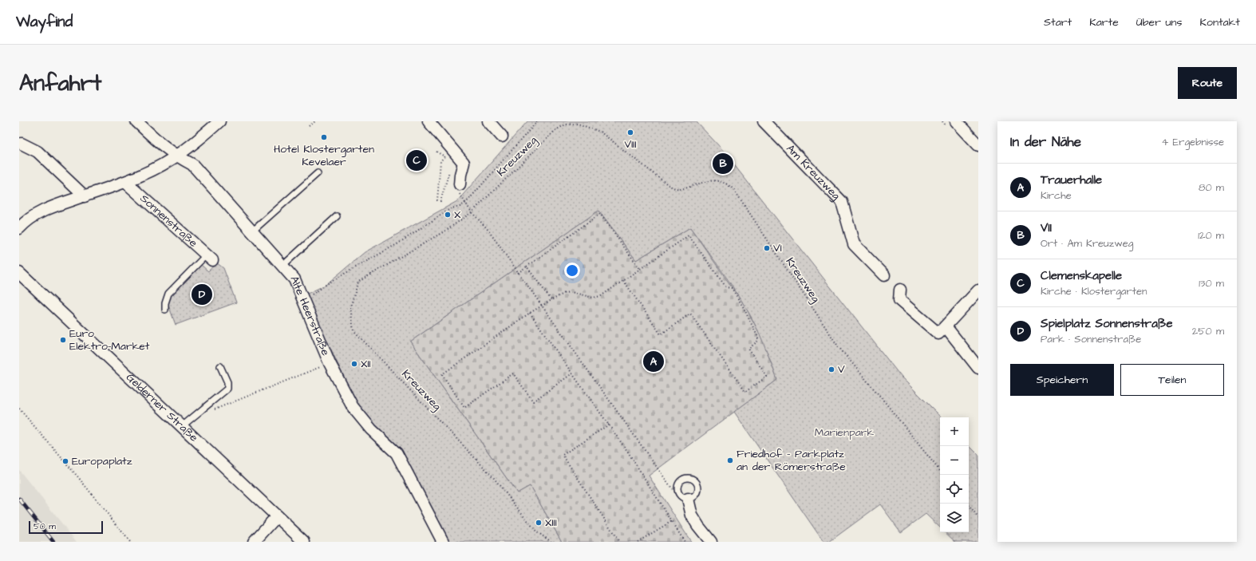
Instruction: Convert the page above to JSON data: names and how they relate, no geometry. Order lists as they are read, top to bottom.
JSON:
{
  "streets": {
    "street": [
      "Am Kreuzweg",
      "Sonnenstraße",
      "Alte Heerstraße",
      "Gelderner Straße"
    ],
    "path": ["Kreuzweg"]
  },
  "parks": ["Marienpark"],
  "places": [
    "VIII",
    "Hotel Klostergarten Kevelaer",
    "X",
    "VI",
    "Euro Elektro-Market",
    "XII",
    "V",
    "Friedhof - Parkplatz an der Römerstraße",
    "Europaplatz",
    "XIII"
  ],
  "scale_bar": "50 m",
  "page": {
    "header": "Wayfind",
    "nav": [
      "Start",
      "Karte",
      "Über uns",
      "Kontakt"
    ],
    "buttons": [
      "Route",
      ["Speichern", "Teilen"]
    ],
    "title": "Anfahrt",
    "heading": ["In der Nähe", "4 Ergebnisse"],
    "pins": [
      "C",
      "B",
      "D",
      "A"
    ],
    "list": [
      {
        "mark": "A",
        "name": "Trauerhalle",
        "note": "Kirche",
        "value": "80 m"
      },
      {
        "mark": "B",
        "name": "VII",
        "note": "Ort · Am Kreuzweg",
        "value": "120 m"
      },
      {
        "mark": "C",
        "name": "Clemenskapelle",
        "note": "Kirche · Klostergarten",
        "value": "130 m"
      },
      {
        "mark": "D",
        "name": "Spielplatz Sonnenstraße",
        "note": "Park · Sonnenstraße",
        "value": "250 m"
      }
    ],
    "map_buttons": ["+", "−"],
    "scale": "50 m"
  }
}
